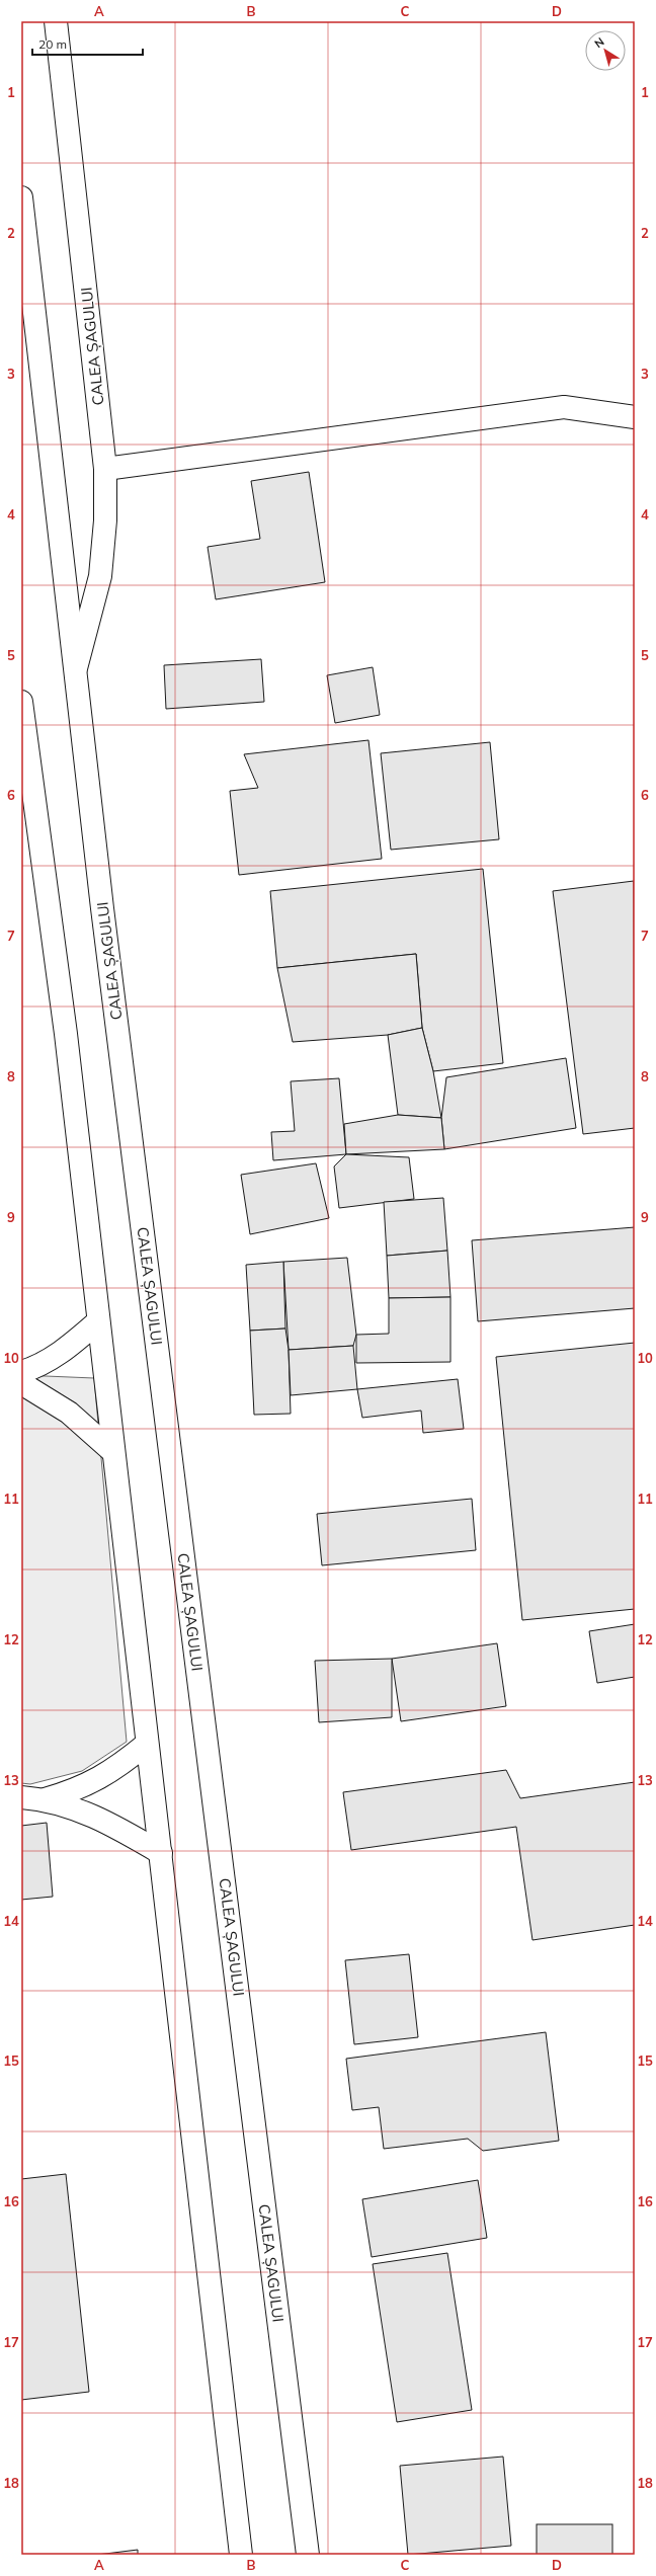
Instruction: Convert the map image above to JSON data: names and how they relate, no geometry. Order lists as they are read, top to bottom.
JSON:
{
  "streets": {
    "main road": ["CALEA ȘAGULUI"]
  },
  "scale_bar": "20 m",
  "north": "top left",
  "grid": {
    "columns": [
      "A",
      "B",
      "C",
      "D"
    ],
    "rows": [
      "1",
      "2",
      "3",
      "4",
      "5",
      "6",
      "7",
      "8",
      "9",
      "10",
      "11",
      "12",
      "13",
      "14",
      "15",
      "16",
      "17",
      "18"
    ]
  }
}
